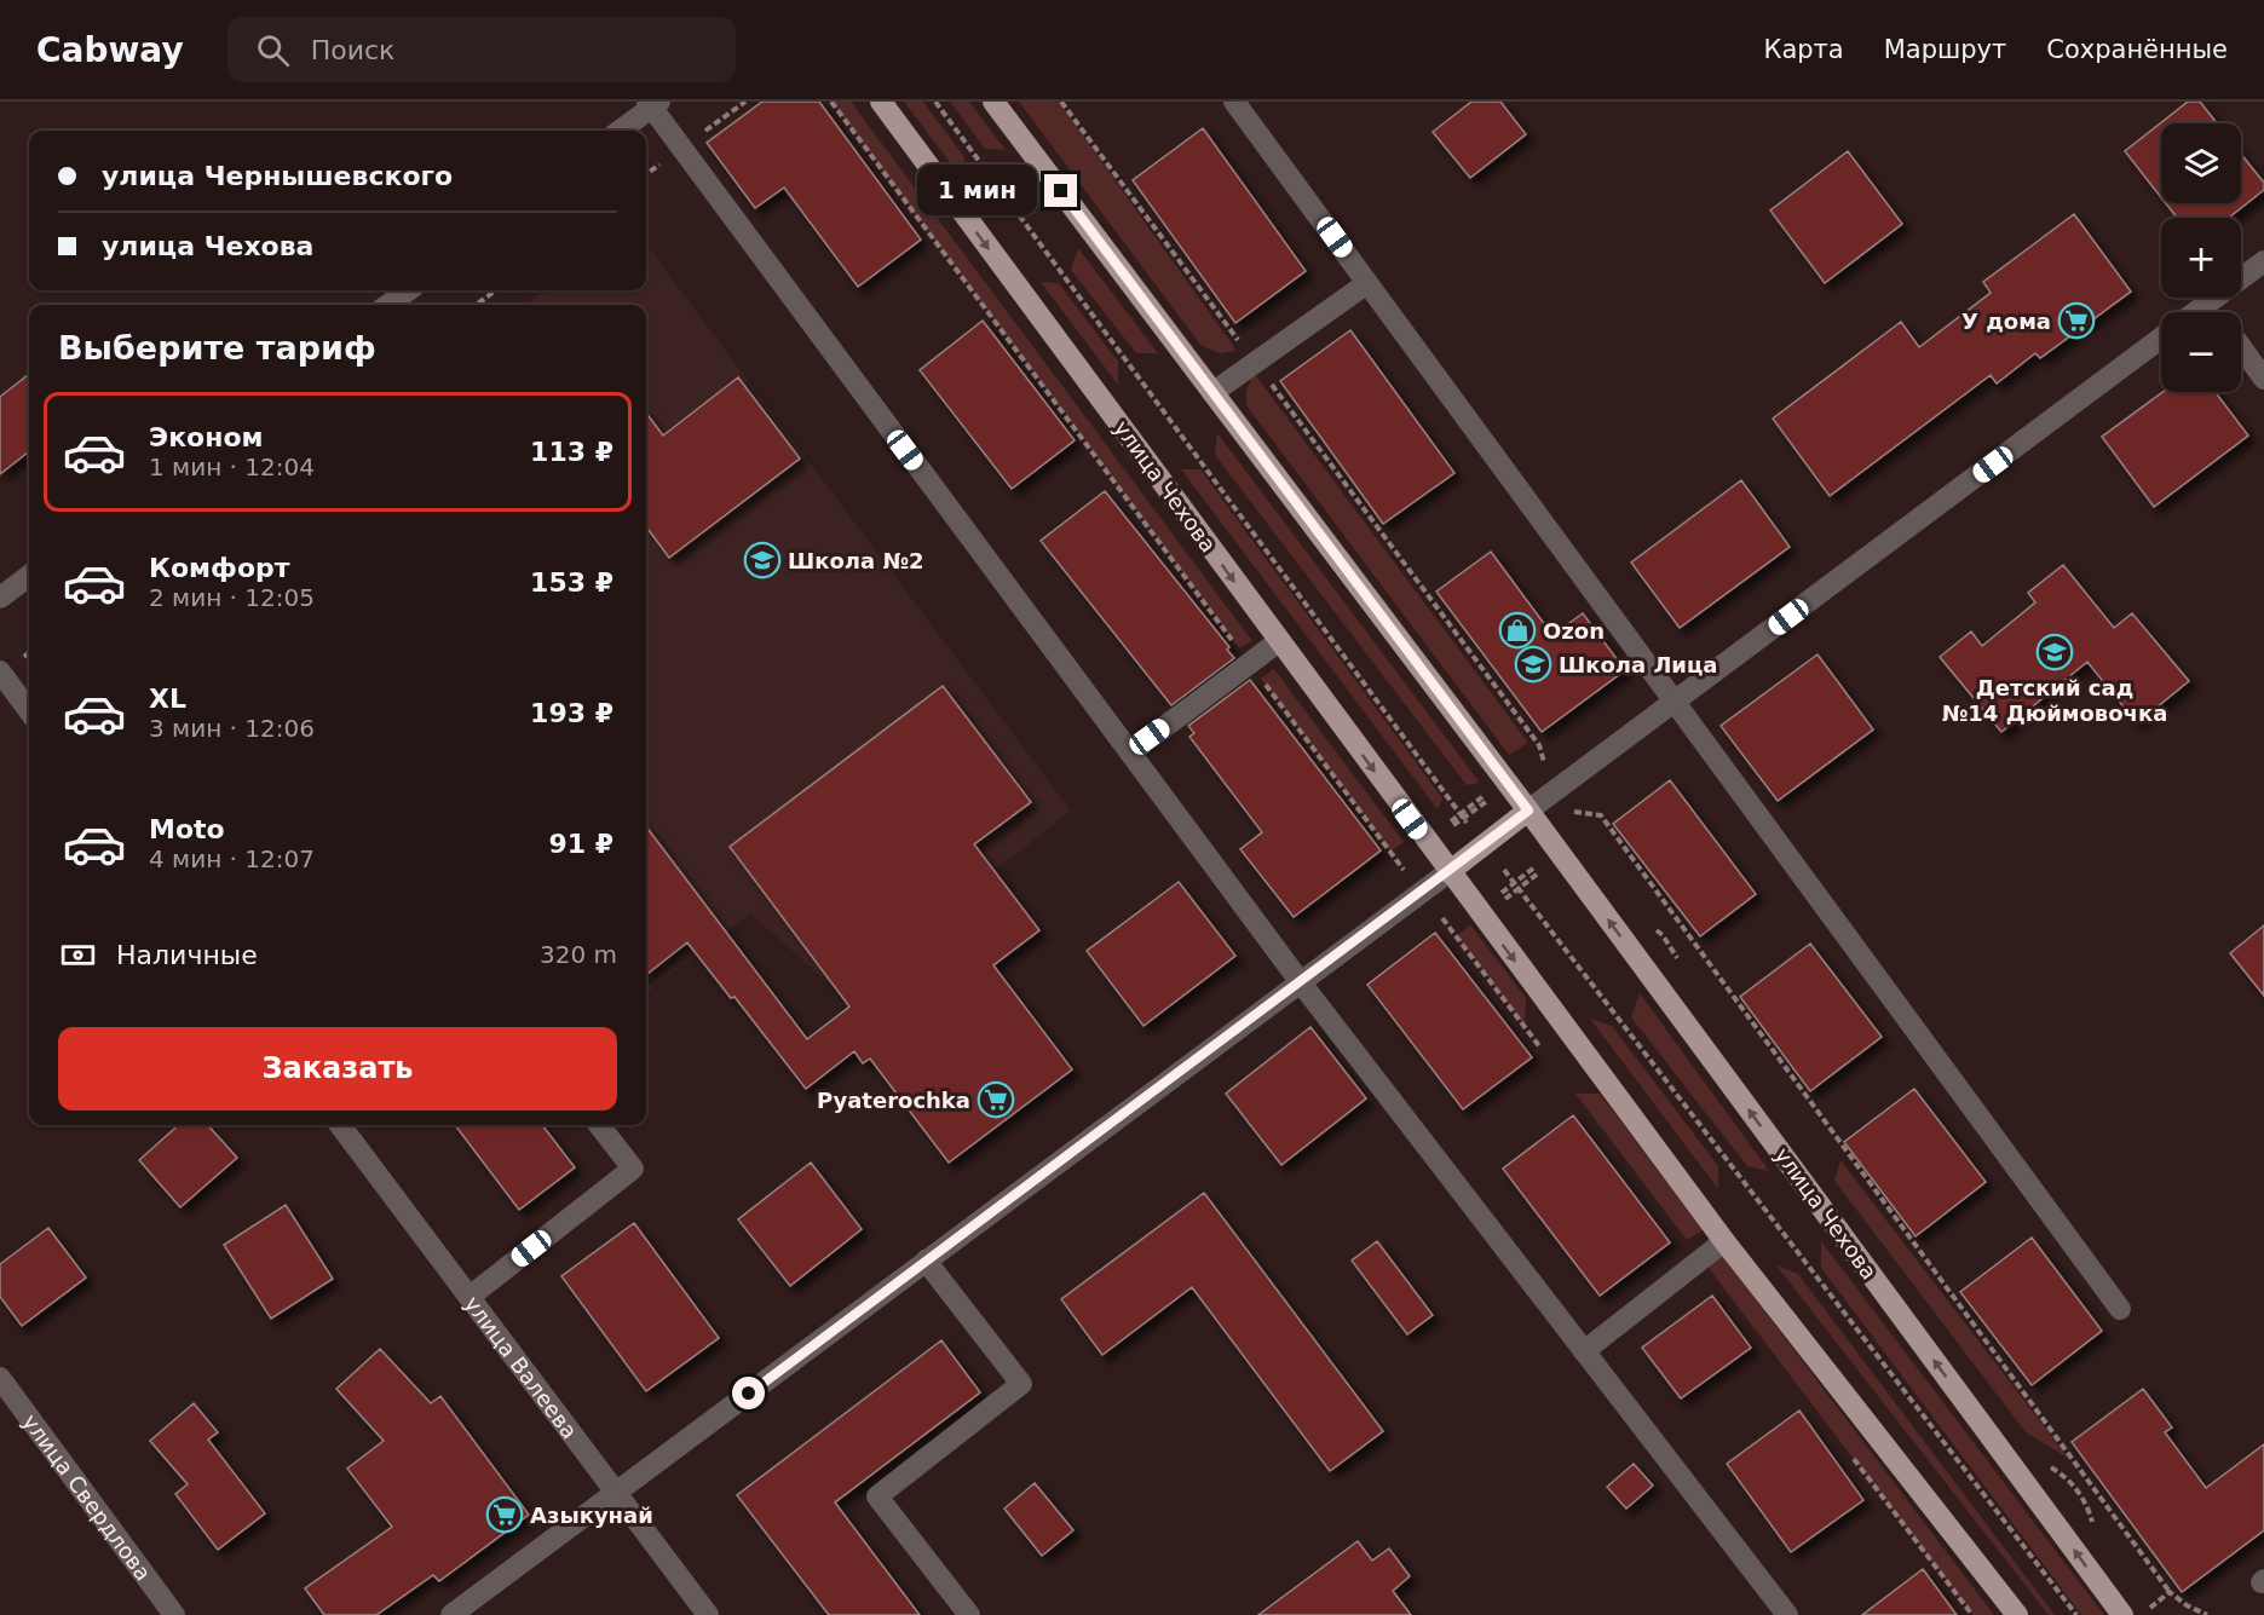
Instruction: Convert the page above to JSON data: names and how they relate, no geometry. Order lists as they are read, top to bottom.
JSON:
{
  "streets": {
    "main road": ["улица Чехова"],
    "street": ["улица Валеева", "улица Свердлова"]
  },
  "places": {
    "supermarket": ["У дома", "Pyaterochka", "Азыкунай"],
    "school or university": ["Школа №2", "Детский сад №14 Дюймовочка", "Школа Лица"],
    "shop": ["Ozon"]
  },
  "page": {
    "header": "Cabway",
    "search": "Поиск",
    "nav": ["Карта", "Маршрут", "Сохранённые"],
    "map_buttons": ["+", "−"],
    "banner": ["улица Чернышевского", "улица Чехова"],
    "bubble": "1 мин",
    "heading": "Выберите тариф",
    "list": [
      {
        "name": "Эконом",
        "note": "1 мин · 12:04",
        "value": "113 ₽"
      },
      {
        "name": "Комфорт",
        "note": "2 мин · 12:05",
        "value": "153 ₽"
      },
      {
        "name": "XL",
        "note": "3 мин · 12:06",
        "value": "193 ₽"
      },
      {
        "name": "Moto",
        "note": "4 мин · 12:07",
        "value": "91 ₽"
      }
    ],
    "pay": ["Наличные", "320 m"],
    "buttons": "Заказать"
  }
}
